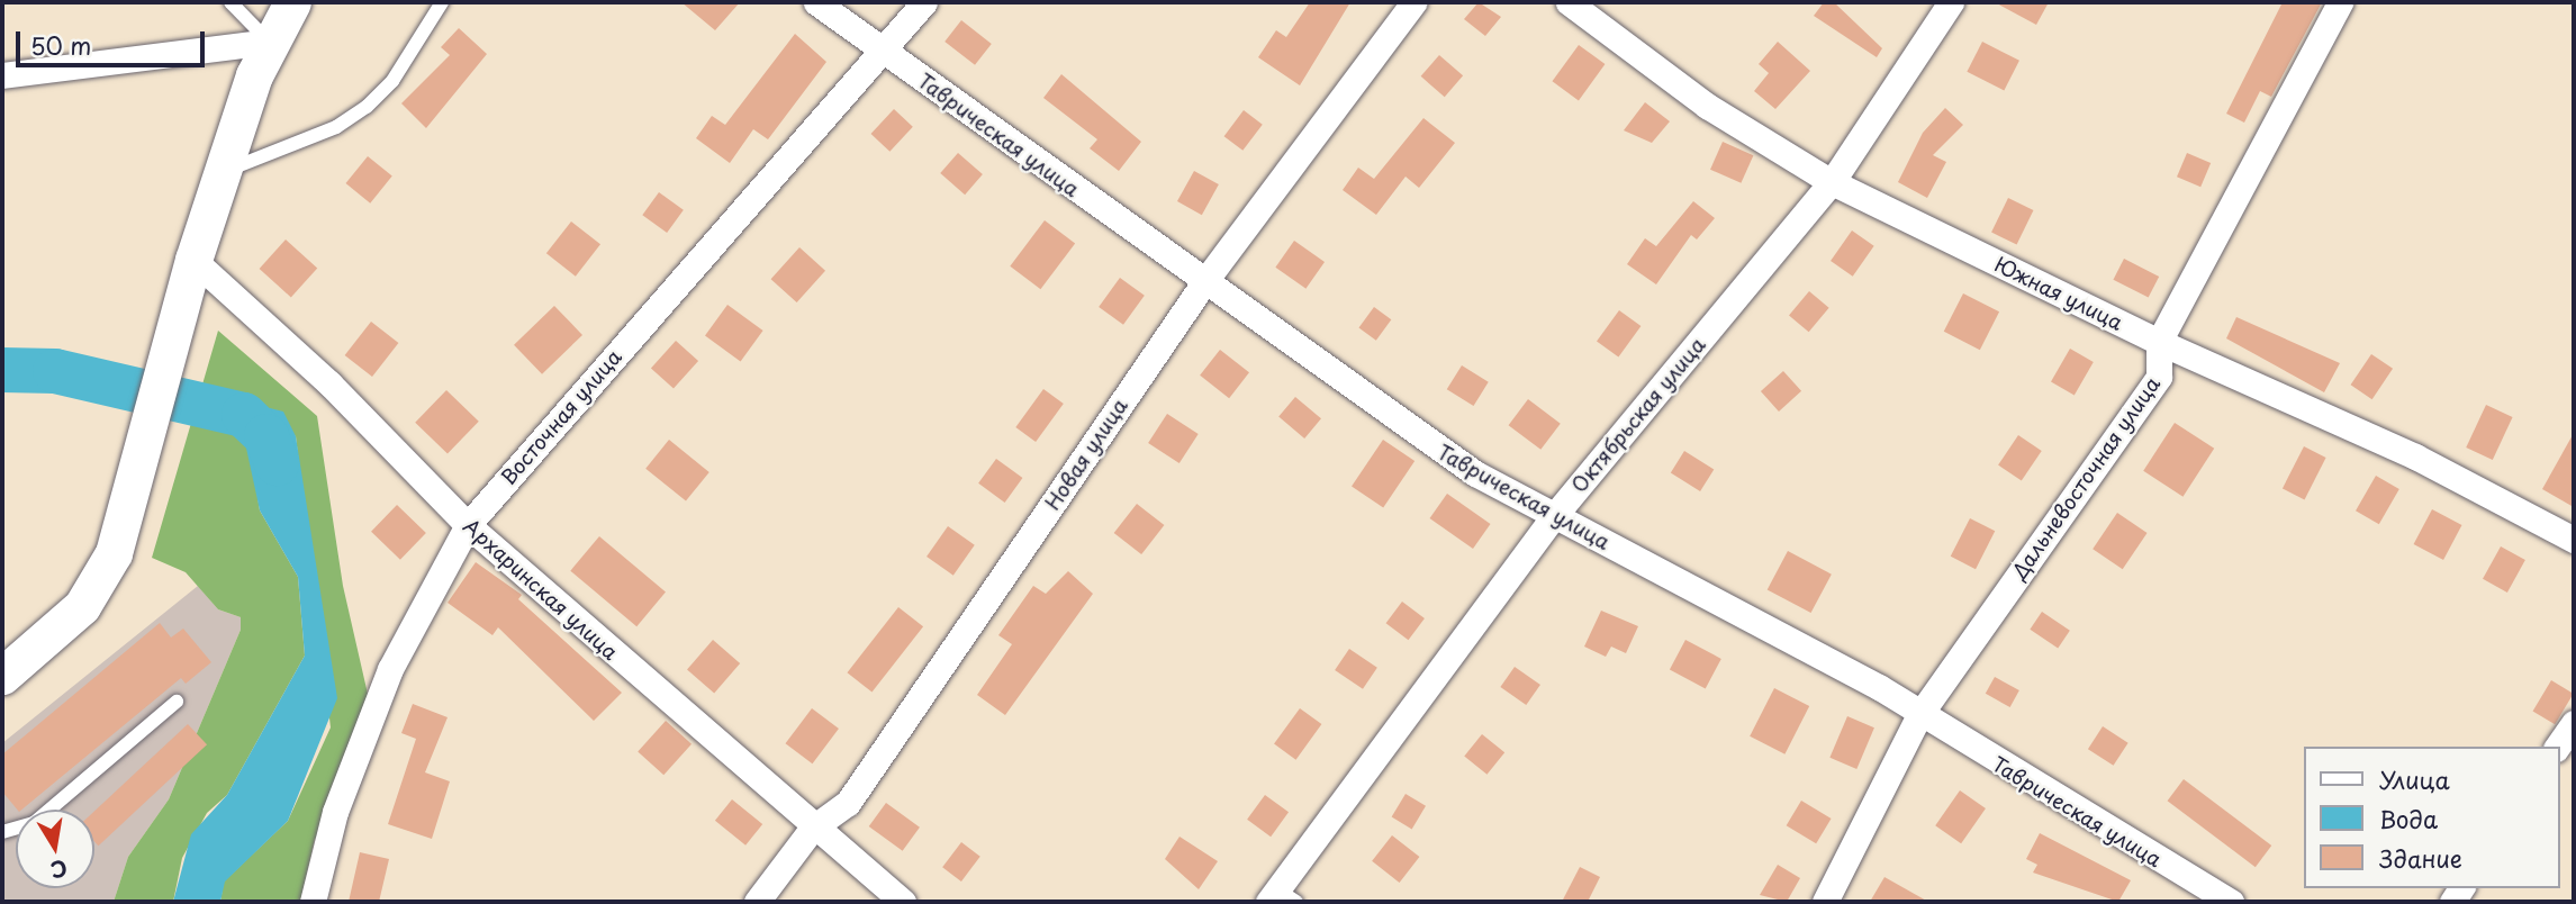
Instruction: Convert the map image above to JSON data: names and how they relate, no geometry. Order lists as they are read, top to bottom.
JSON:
{
  "streets": {
    "street": [
      "Таврическая улица",
      "Южная улица",
      "Октябрьская улица",
      "Восточная улица",
      "Новая улица",
      "Дальневосточная улица",
      "Архаринская улица"
    ]
  },
  "crossings": [
    ["Таврическая улица", "Октябрьская улица"],
    ["Таврическая улица", "Восточная улица"],
    ["Таврическая улица", "Новая улица"],
    ["Таврическая улица", "Дальневосточная улица"],
    ["Южная улица", "Октябрьская улица"],
    ["Южная улица", "Дальневосточная улица"],
    ["Восточная улица", "Архаринская улица"],
    ["Новая улица", "Архаринская улица"]
  ],
  "legend": ["Улица", "Вода", "Здание"],
  "scale_bar": "50 m",
  "north": "bottom"
}
